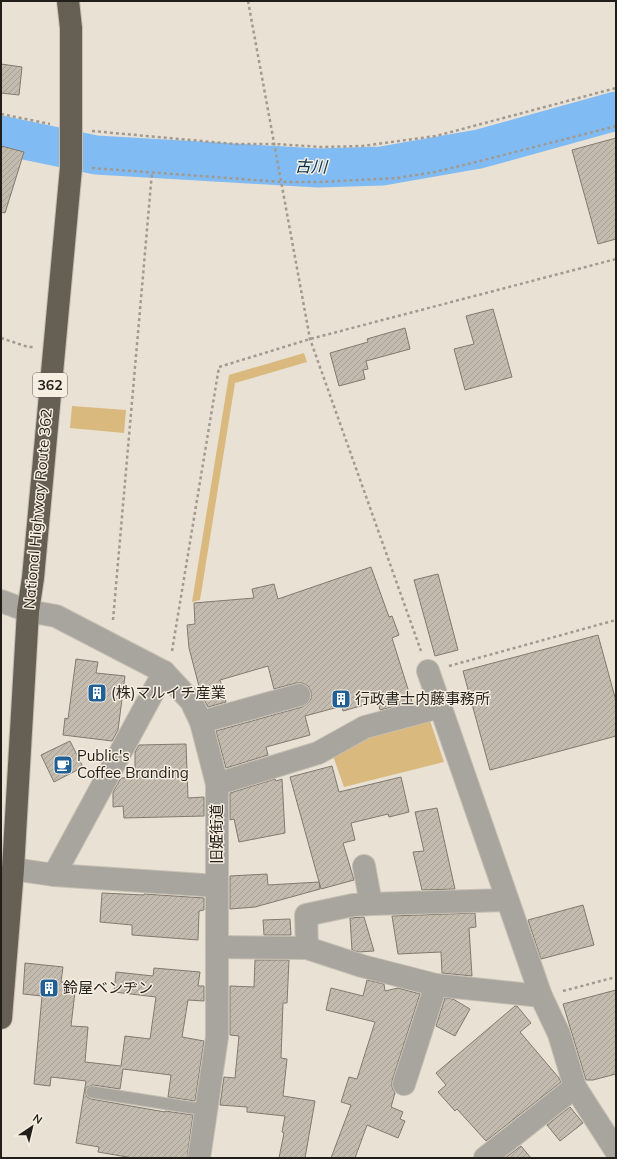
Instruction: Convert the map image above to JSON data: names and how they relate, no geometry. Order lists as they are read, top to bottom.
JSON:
{
  "streets": {
    "highway": ["362", "National Highway Route 362"],
    "street": ["旧姫街道"]
  },
  "crossings": [
    ["National Highway Route 362", "旧姫街道"]
  ],
  "water": ["古川"],
  "places": {
    "building": ["(株)マルイチ産業", "行政書士内藤事務所", "鈴屋ベンヂン"],
    "cafe": ["Public's Coffee Branding"]
  },
  "north": "top right"
}
